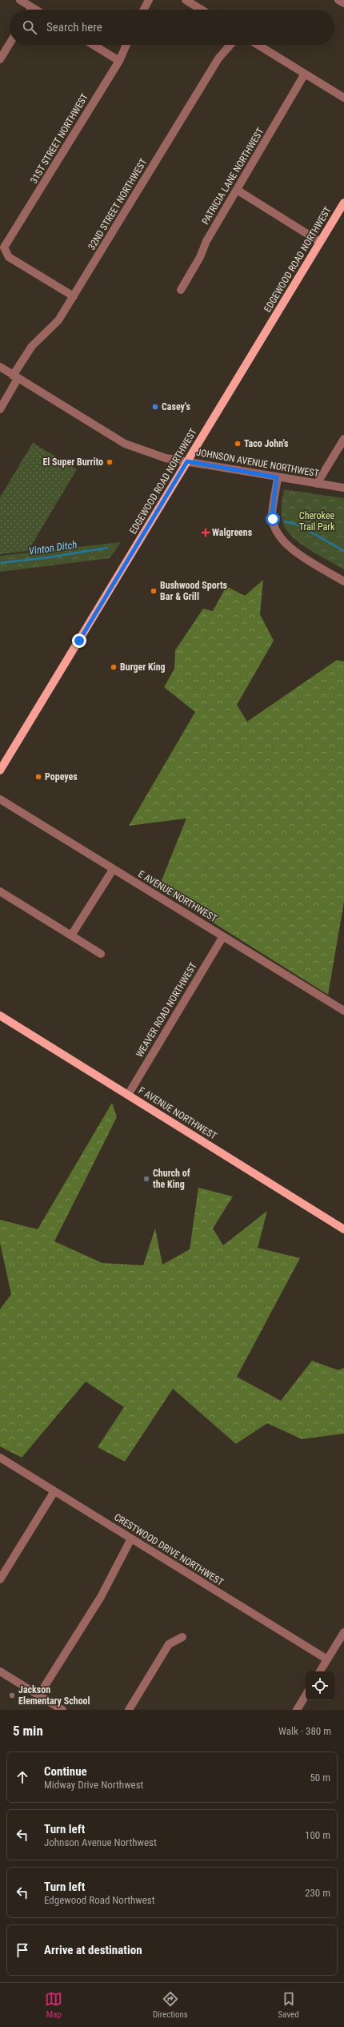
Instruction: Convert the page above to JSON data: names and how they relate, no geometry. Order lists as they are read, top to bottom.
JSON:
{
  "streets": {
    "main road": ["EDGEWOOD ROAD NORTHWEST", "F AVENUE NORTHWEST"],
    "street": [
      "31ST STREET NORTHWEST",
      "PATRICIA LANE NORTHWEST",
      "32ND STREET NORTHWEST",
      "JOHNSON AVENUE NORTHWEST",
      "E AVENUE NORTHWEST",
      "WEAVER ROAD NORTHWEST",
      "CRESTWOOD DRIVE NORTHWEST"
    ]
  },
  "crossings": [
    ["31ST STREET NORTHWEST", "32ND STREET NORTHWEST"],
    ["32ND STREET NORTHWEST", "JOHNSON AVENUE NORTHWEST"],
    ["EDGEWOOD ROAD NORTHWEST", "JOHNSON AVENUE NORTHWEST"],
    ["E AVENUE NORTHWEST", "WEAVER ROAD NORTHWEST"],
    ["WEAVER ROAD NORTHWEST", "F AVENUE NORTHWEST"]
  ],
  "water": ["Vinton Ditch"],
  "parks": ["Cherokee Trail Park"],
  "places": {
    "other": [
      "Casey's",
      "Taco John's",
      "El Super Burrito",
      "Bushwood Sports Bar & Grill",
      "Burger King",
      "Popeyes",
      "Church of the King",
      "Jackson Elementary School"
    ],
    "health": ["Walgreens"]
  },
  "page": {
    "search": "Search here",
    "heading": ["5 min", "Walk · 380 m"],
    "list": [
      ["Continue", "Midway Drive Northwest", "50 m"],
      ["Turn left", "Johnson Avenue Northwest", "100 m"],
      ["Turn left", "Edgewood Road Northwest", "230 m"],
      "Arrive at destination"
    ],
    "nav": ["Map", "Directions", "Saved"]
  }
}
